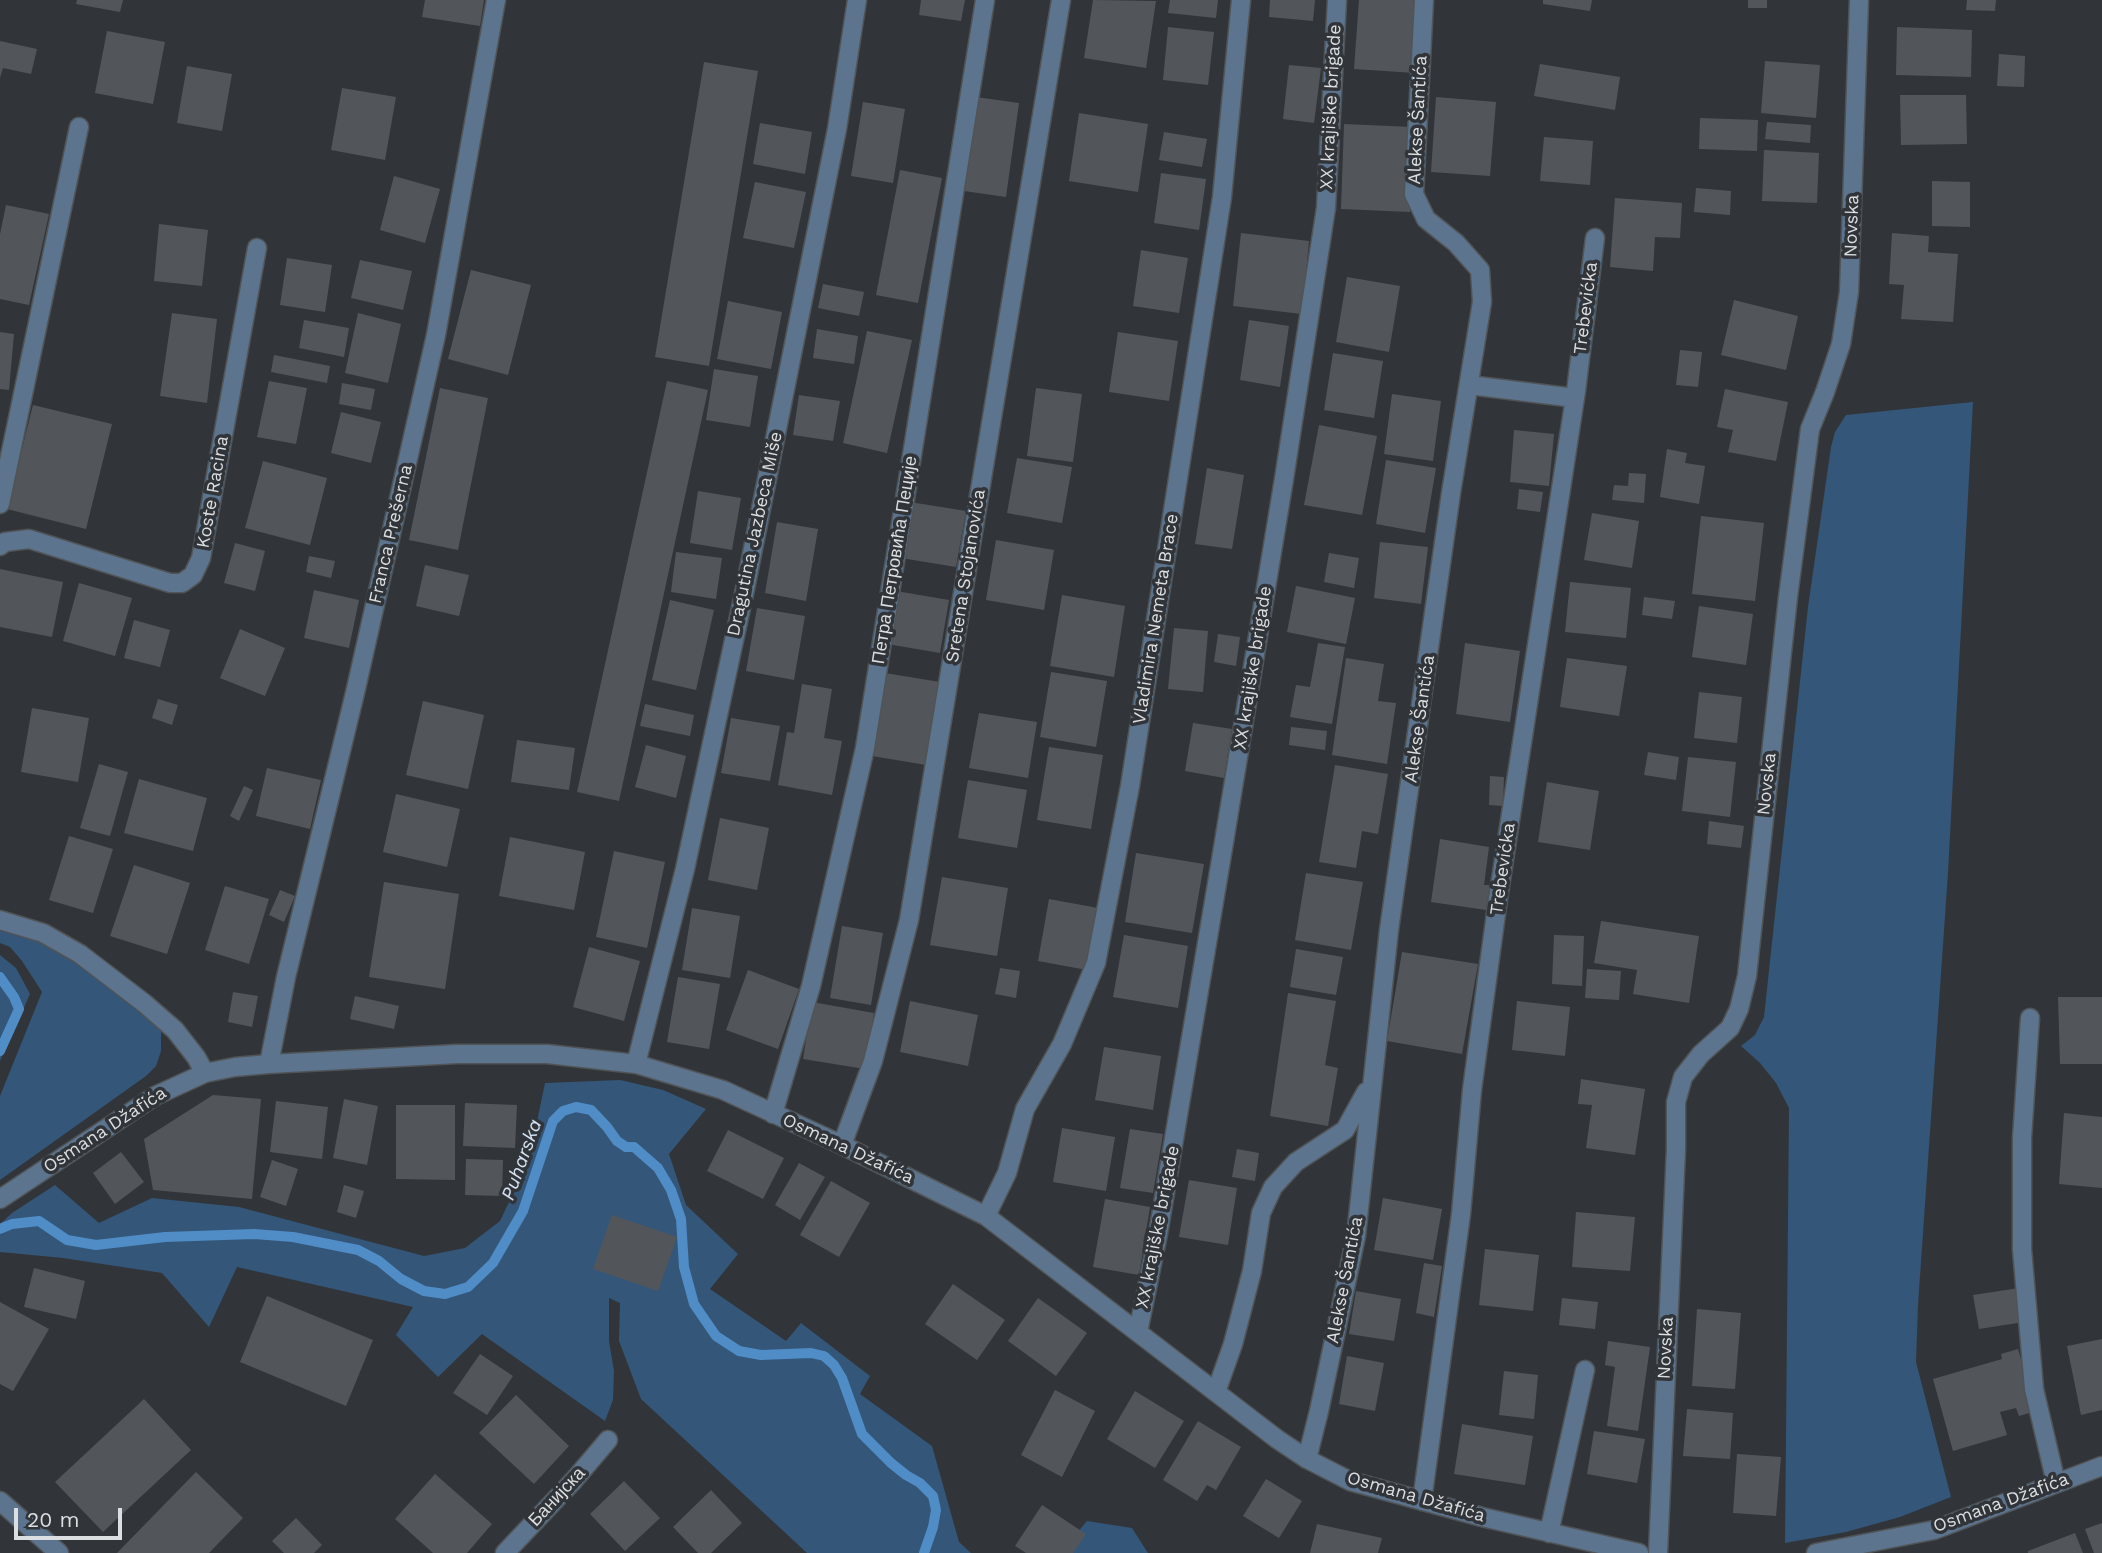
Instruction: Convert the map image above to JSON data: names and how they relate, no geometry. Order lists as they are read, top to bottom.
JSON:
{
  "streets": {
    "street": [
      "XX krajiške brigade",
      "Alekse Šantića",
      "Novska",
      "Trebevićka",
      "Koste Racina",
      "Franca Prešerna",
      "Dragutina Jazbeca Miše",
      "Петра Петровића Пеције",
      "Sretena Stojanovića",
      "Vladimira Nemeta Brace",
      "Osmana Džafića",
      "Банијска"
    ]
  },
  "crossings": [
    ["XX krajiške brigade", "Osmana Džafića"],
    ["Alekse Šantića", "Osmana Džafića"],
    ["Trebevićka", "Osmana Džafića"],
    ["Franca Prešerna", "Osmana Džafića"],
    ["Dragutina Jazbeca Miše", "Osmana Džafića"],
    ["Петра Петровића Пеције", "Osmana Džafića"],
    ["Sretena Stojanovića", "Osmana Džafića"],
    ["Vladimira Nemeta Brace", "Osmana Džafića"]
  ],
  "water": ["Puharska"],
  "scale_bar": "20 m"
}
